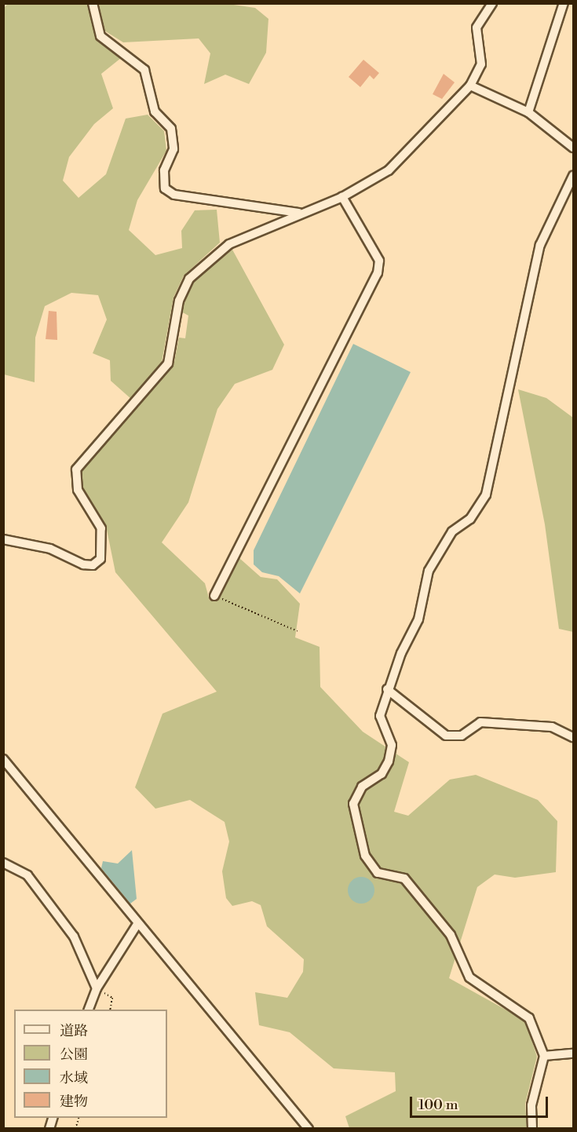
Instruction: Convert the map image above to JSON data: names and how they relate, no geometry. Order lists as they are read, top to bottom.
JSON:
{
  "legend": [
    "道路",
    "公園",
    "水域",
    "建物"
  ],
  "scale_bar": "100 m"
}
